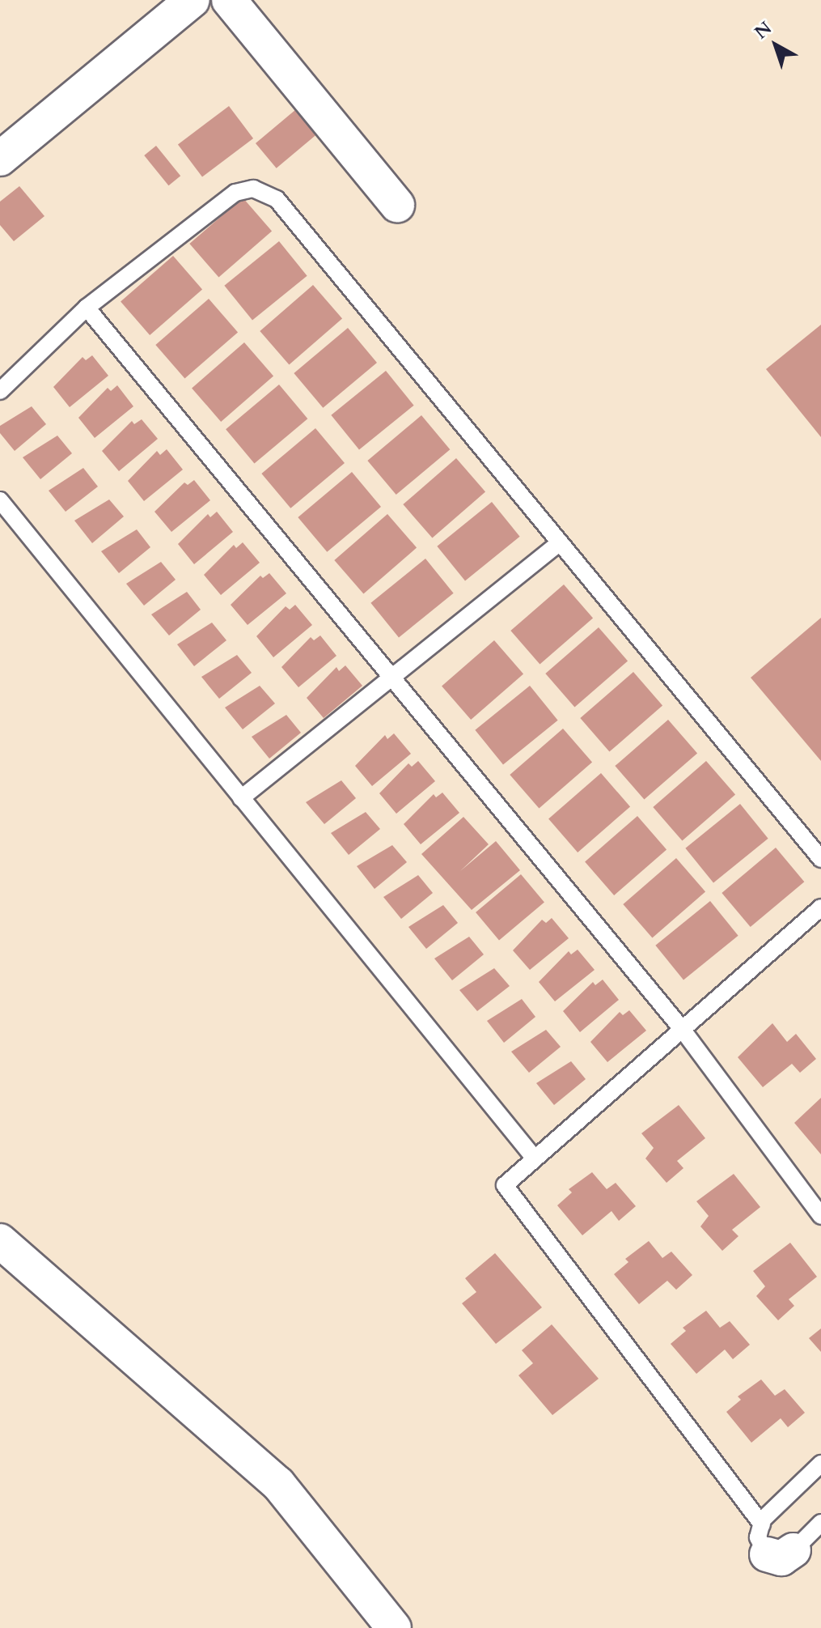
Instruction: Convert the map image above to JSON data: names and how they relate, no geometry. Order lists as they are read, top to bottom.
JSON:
{
  "north": "top left"
}
